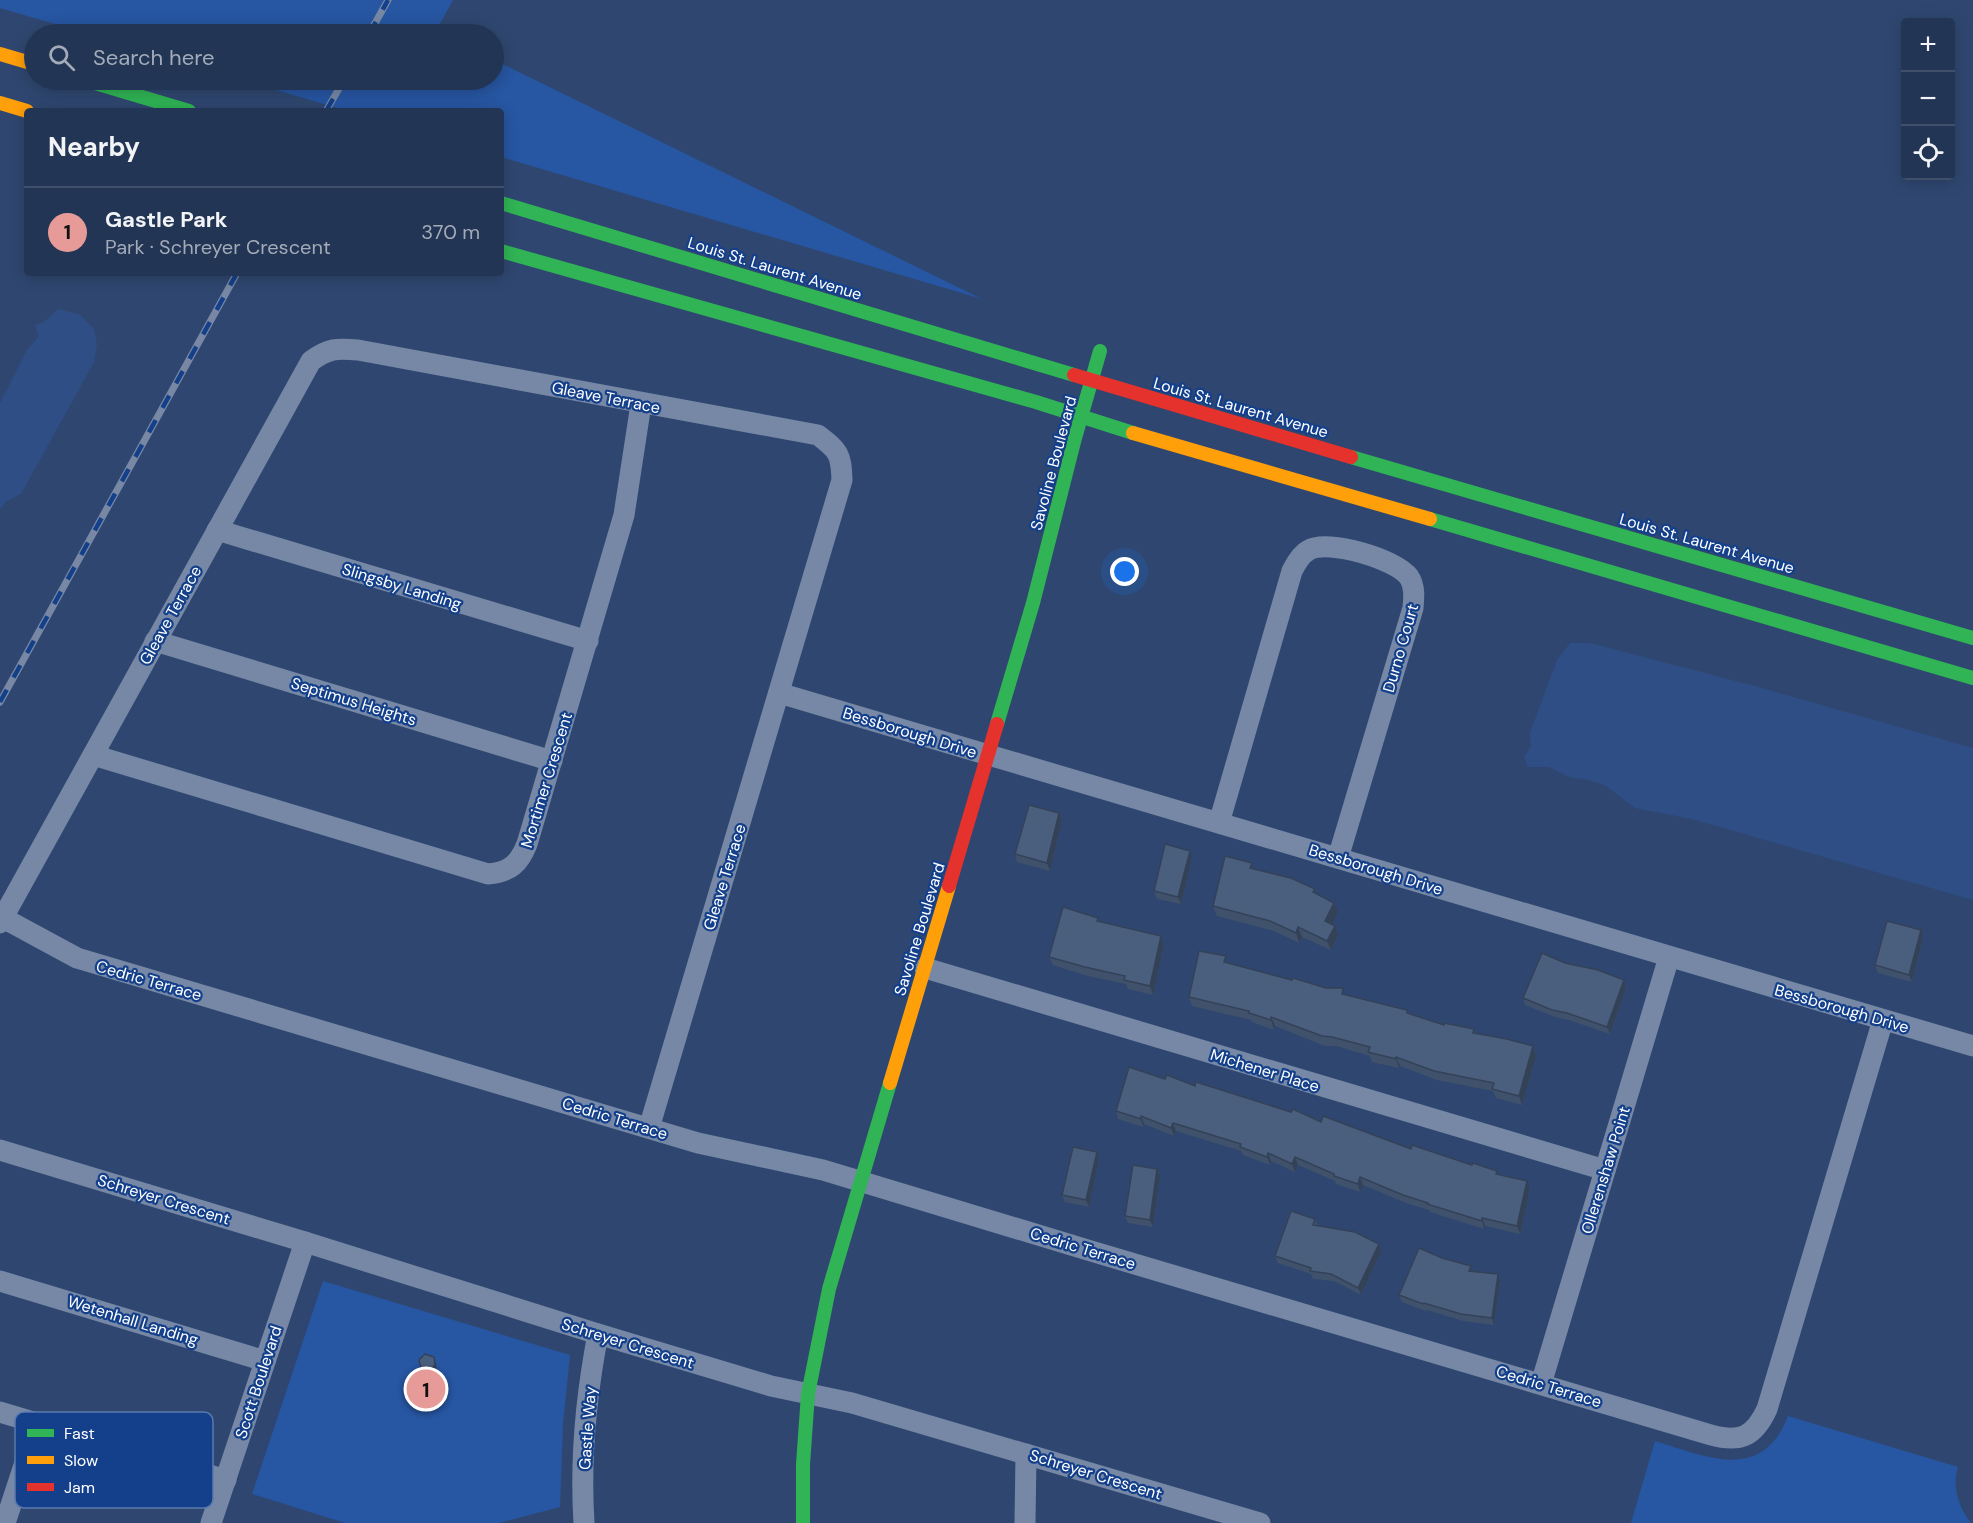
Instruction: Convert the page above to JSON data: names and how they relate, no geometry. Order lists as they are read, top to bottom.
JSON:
{
  "streets": {
    "main road": ["Louis St. Laurent Avenue", "Savoline Boulevard"],
    "street": [
      "Gleave Terrace",
      "Slingsby Landing",
      "Durno Court",
      "Septimus Heights",
      "Bessborough Drive",
      "Mortimer Crescent",
      "Cedric Terrace",
      "Michener Place",
      "Ollerenshaw Point",
      "Schreyer Crescent",
      "Wetenhall Landing",
      "Scott Boulevard",
      "Gastle Way"
    ]
  },
  "crossings": [
    ["Louis St. Laurent Avenue", "Savoline Boulevard"],
    ["Gleave Terrace", "Slingsby Landing"],
    ["Gleave Terrace", "Septimus Heights"],
    ["Gleave Terrace", "Bessborough Drive"],
    ["Gleave Terrace", "Mortimer Crescent"],
    ["Gleave Terrace", "Cedric Terrace"],
    ["Savoline Boulevard", "Bessborough Drive"],
    ["Savoline Boulevard", "Cedric Terrace"],
    ["Savoline Boulevard", "Michener Place"],
    ["Savoline Boulevard", "Schreyer Crescent"],
    ["Slingsby Landing", "Mortimer Crescent"],
    ["Durno Court", "Bessborough Drive"],
    ["Septimus Heights", "Mortimer Crescent"],
    ["Bessborough Drive", "Cedric Terrace"],
    ["Bessborough Drive", "Ollerenshaw Point"],
    ["Cedric Terrace", "Ollerenshaw Point"],
    ["Michener Place", "Ollerenshaw Point"],
    ["Schreyer Crescent", "Scott Boulevard"],
    ["Schreyer Crescent", "Gastle Way"],
    ["Wetenhall Landing", "Scott Boulevard"]
  ],
  "legend": ["Fast", "Slow", "Jam"],
  "page": {
    "map_buttons": ["+", "−"],
    "search": "Search here",
    "heading": "Nearby",
    "list": [
      {
        "mark": "1",
        "name": "Gastle Park",
        "note": "Park · Schreyer Crescent",
        "value": "370 m"
      }
    ],
    "pins": "1"
  }
}
